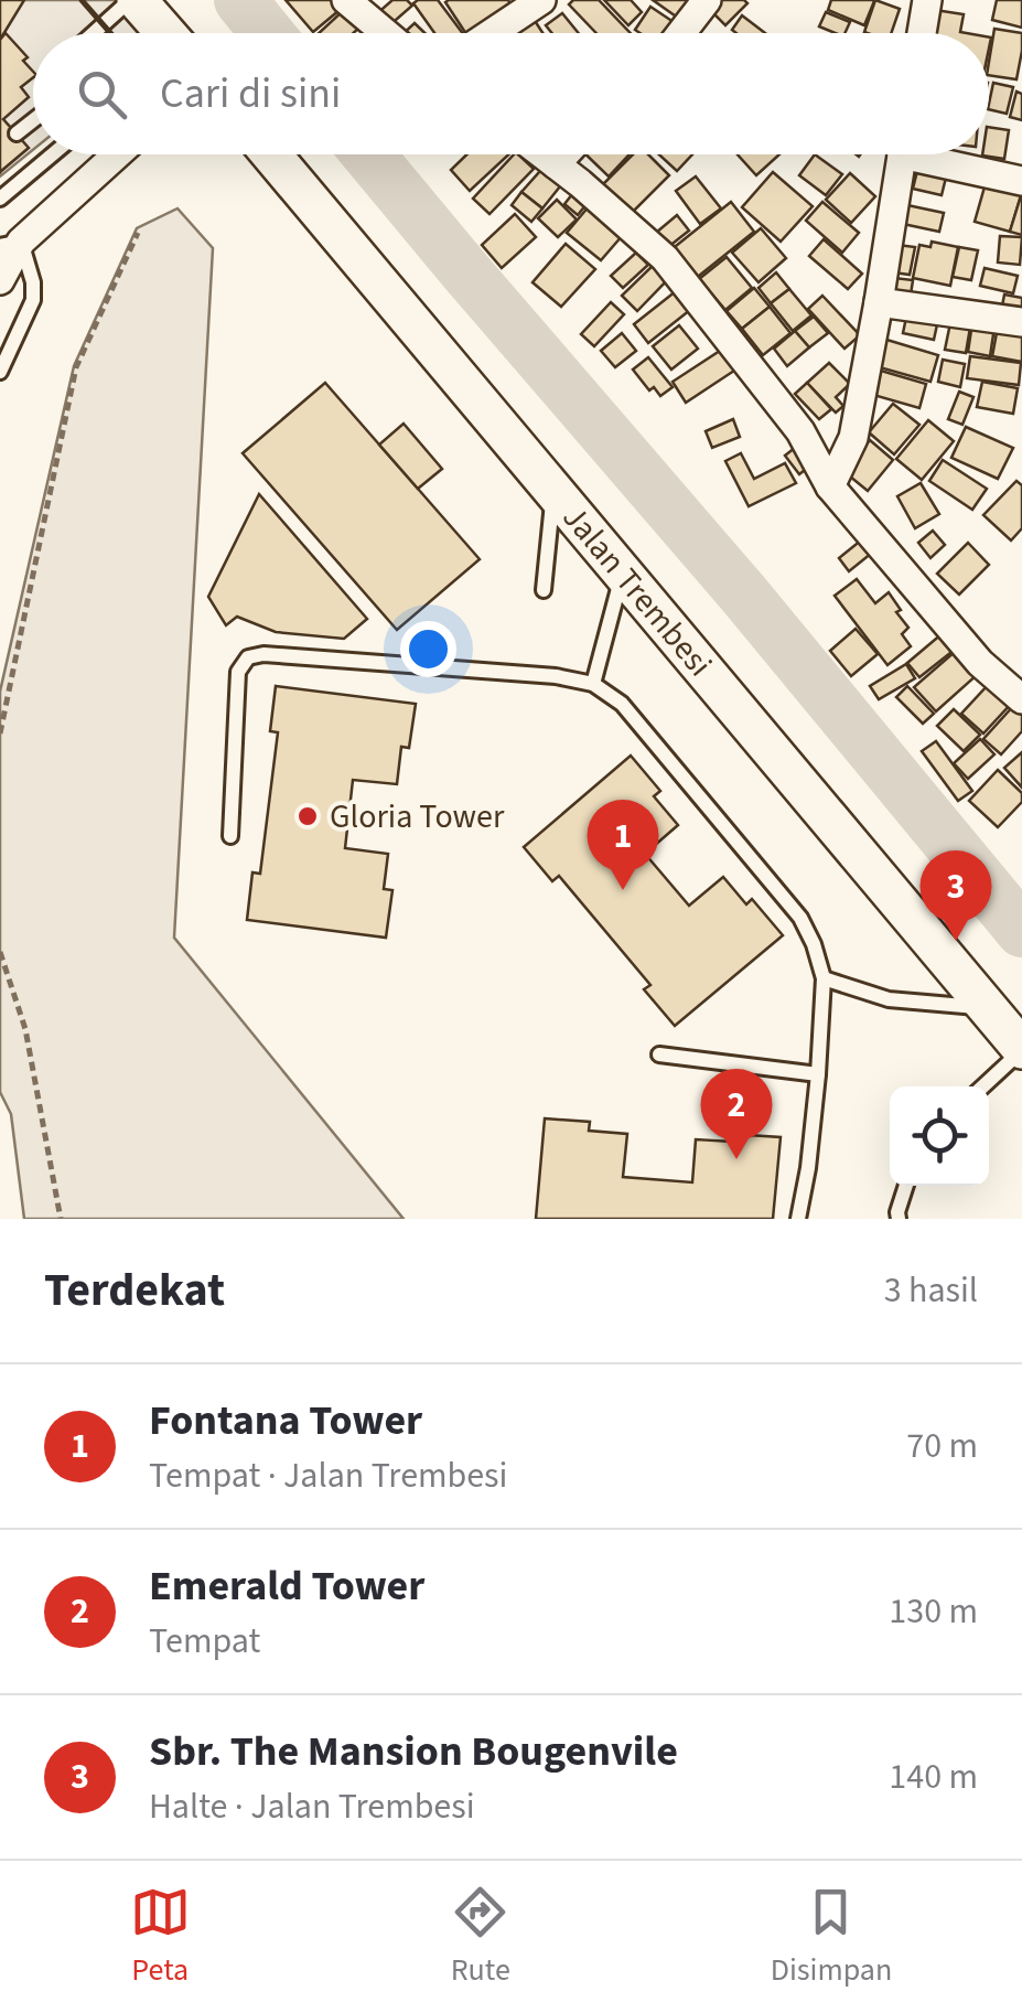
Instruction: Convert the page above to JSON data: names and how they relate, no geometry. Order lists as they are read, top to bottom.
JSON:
{
  "streets": {
    "street": ["Jalan Trembesi"]
  },
  "places": ["Gloria Tower"],
  "page": {
    "search": "Cari di sini",
    "pins": ["1", "3", "2"],
    "heading": ["Terdekat", "3 hasil"],
    "list": [
      {
        "mark": "1",
        "name": "Fontana Tower",
        "note": "Tempat · Jalan Trembesi",
        "value": "70 m"
      },
      {
        "mark": "2",
        "name": "Emerald Tower",
        "note": "Tempat",
        "value": "130 m"
      },
      {
        "mark": "3",
        "name": "Sbr. The Mansion Bougenvile",
        "note": "Halte · Jalan Trembesi",
        "value": "140 m"
      }
    ],
    "nav": ["Peta", "Rute", "Disimpan"]
  }
}
